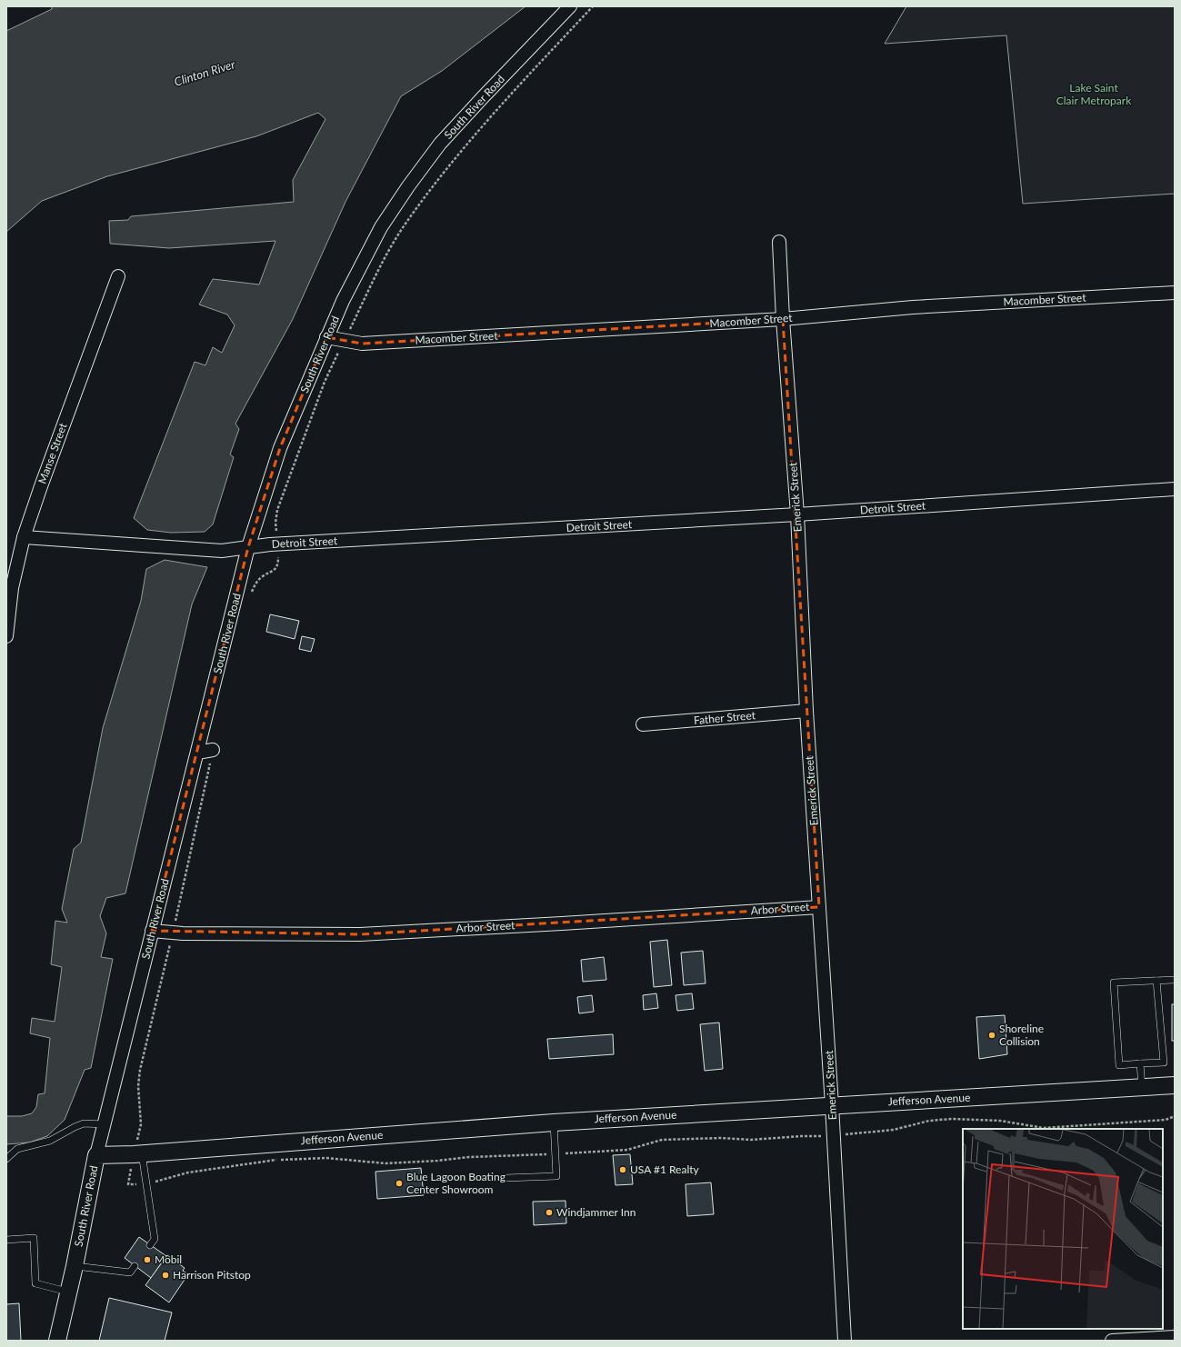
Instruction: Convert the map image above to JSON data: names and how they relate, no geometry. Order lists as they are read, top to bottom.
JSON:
{
  "streets": {
    "street": [
      "South River Road",
      "Macomber Street",
      "Manse Street",
      "Emerick Street",
      "Detroit Street",
      "Father Street",
      "Arbor Street",
      "Jefferson Avenue"
    ]
  },
  "crossings": [
    ["South River Road", "Macomber Street"],
    ["South River Road", "Detroit Street"],
    ["South River Road", "Arbor Street"],
    ["South River Road", "Jefferson Avenue"],
    ["Macomber Street", "Emerick Street"],
    ["Manse Street", "Detroit Street"],
    ["Emerick Street", "Detroit Street"],
    ["Emerick Street", "Father Street"],
    ["Emerick Street", "Arbor Street"],
    ["Emerick Street", "Jefferson Avenue"]
  ],
  "water": ["Clinton River"],
  "parks": ["Lake Saint Clair Metropark"],
  "places": [
    "Shoreline Collision",
    "USA #1 Realty",
    "Blue Lagoon Boating Center Showroom",
    "Windjammer Inn",
    "Mobil",
    "Harrison Pitstop"
  ]
}
